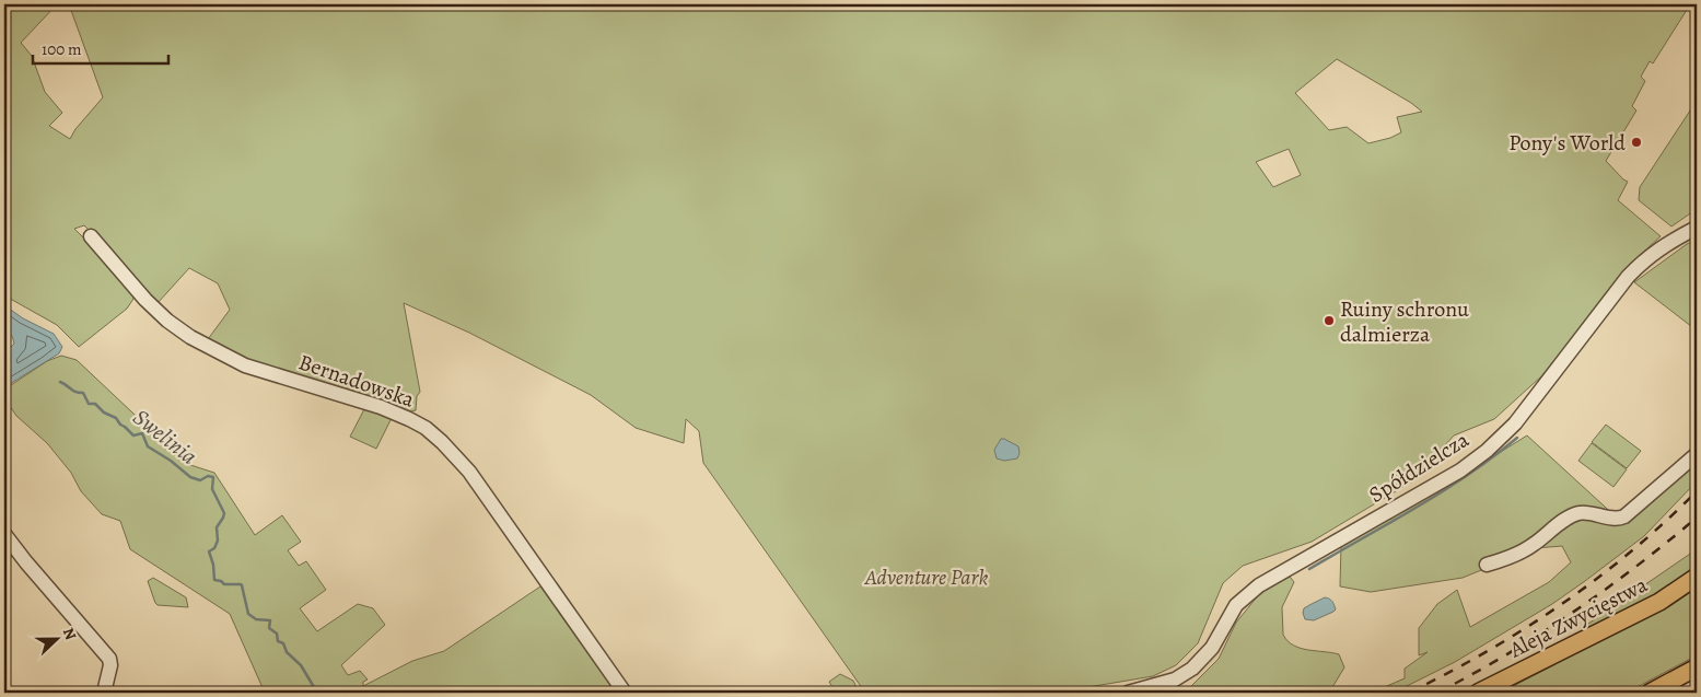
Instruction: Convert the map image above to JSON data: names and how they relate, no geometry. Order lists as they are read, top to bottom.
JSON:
{
  "streets": {
    "main road": ["Aleja Zwycięstwa"],
    "street": ["Bernadowska", "Spółdzielcza"]
  },
  "water": ["Swelinia"],
  "parks": ["Adventure Park"],
  "places": ["Pony's World", "Ruiny schronu dalmierza"],
  "scale_bar": "100 m",
  "north": "right"
}
